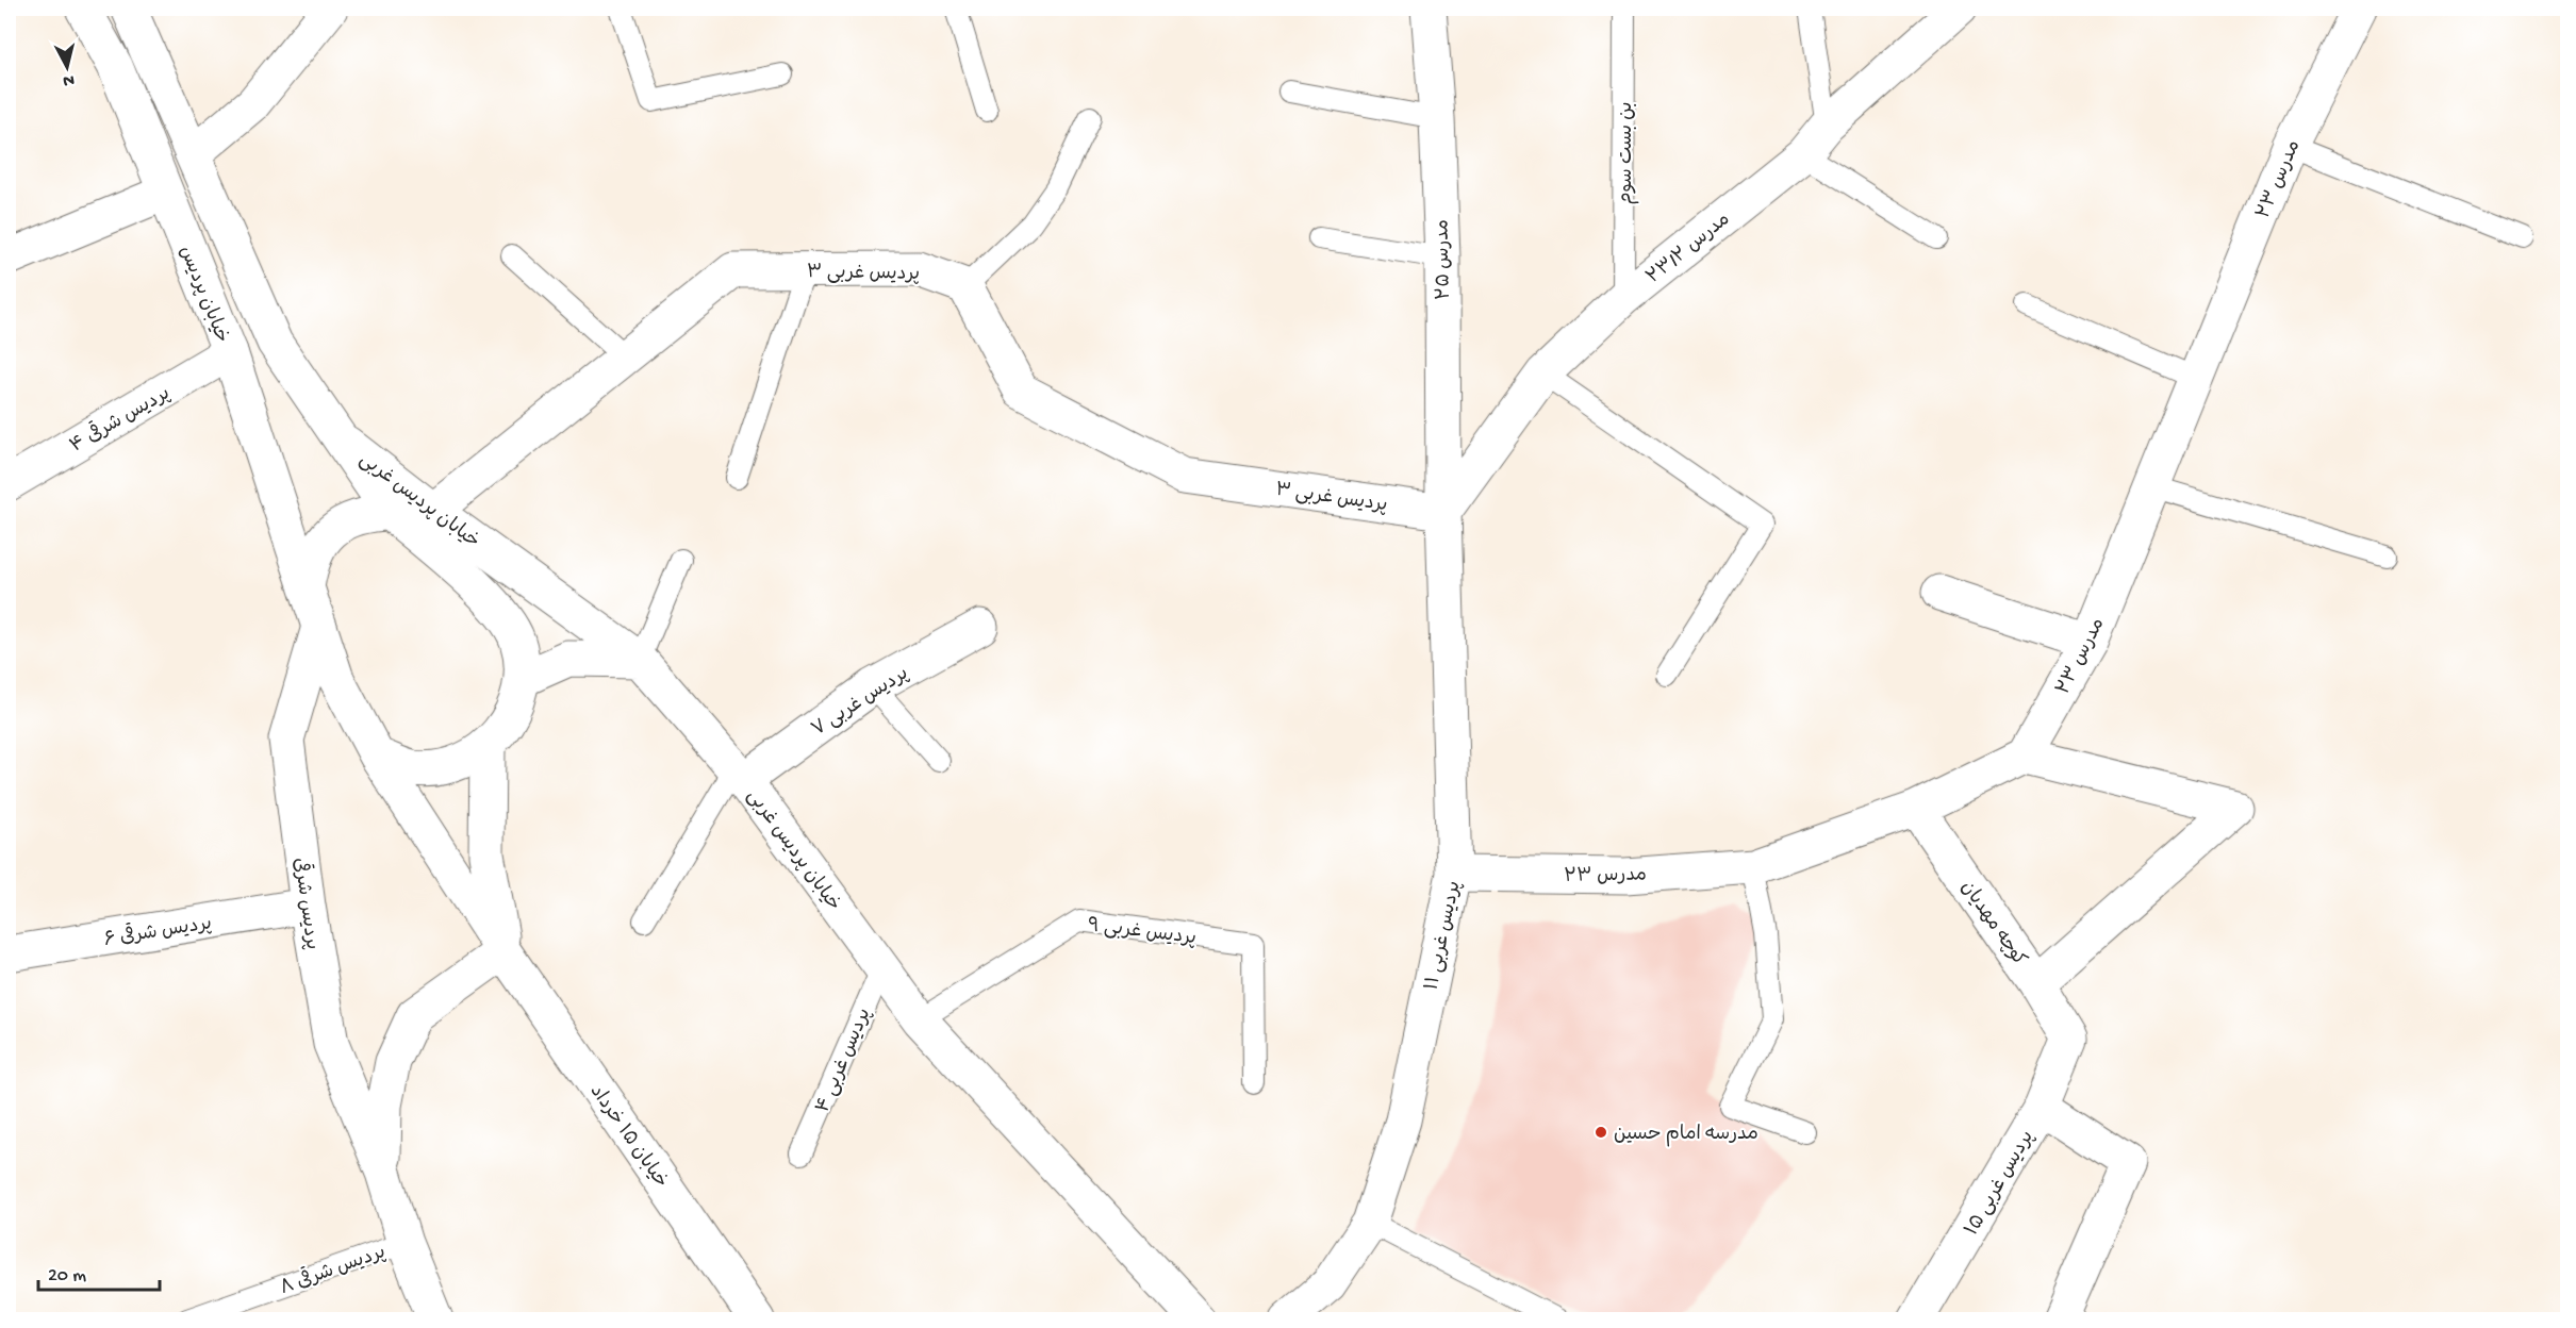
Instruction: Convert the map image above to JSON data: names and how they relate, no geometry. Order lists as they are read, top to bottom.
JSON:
{
  "streets": {
    "street": [
      "مدرس ۲۳",
      "مدرس ۲۳/۲",
      "مدرس ۲۵",
      "پردیس غربی ۳",
      "خیابان پردیس",
      "پردیس شرقی ۴",
      "خیابان پردیس غربی",
      "پردیس غربی ۷",
      "پردیس شرقی",
      "کوچه مهدیان",
      "پردیس شرقی ۶",
      "پردیس غربی ۱۱",
      "خیابان ۱۵ خرداد",
      "پردیس غربی ۱۵"
    ],
    "lane": [
      "بن بست سوم",
      "پردیس غربی ۹",
      "پردیس غربی ۴",
      "پردیس شرقی ۸"
    ]
  },
  "crossings": [
    ["بن بست سوم", "مدرس ۲۳/۲"],
    ["مدرس ۲۳", "کوچه مهدیان"],
    ["مدرس ۲۳", "پردیس غربی ۱۱"],
    ["مدرس ۲۳/۲", "مدرس ۲۵"],
    ["مدرس ۲۳/۲", "پردیس غربی ۳"],
    ["مدرس ۲۳/۲", "پردیس غربی ۱۱"],
    ["مدرس ۲۵", "پردیس غربی ۳"],
    ["مدرس ۲۵", "پردیس غربی ۱۱"],
    ["پردیس غربی ۳", "خیابان پردیس غربی"],
    ["پردیس غربی ۳", "پردیس غربی ۱۱"],
    ["خیابان پردیس", "پردیس شرقی ۴"],
    ["خیابان پردیس", "پردیس شرقی"],
    ["خیابان پردیس", "خیابان ۱۵ خرداد"],
    ["خیابان پردیس غربی", "پردیس غربی ۷"],
    ["خیابان پردیس غربی", "پردیس غربی ۹"],
    ["خیابان پردیس غربی", "پردیس غربی ۴"],
    ["پردیس شرقی", "پردیس شرقی ۶"],
    ["کوچه مهدیان", "پردیس غربی ۱۵"]
  ],
  "places": ["مدرسه امام حسین"],
  "scale_bar": "20 m",
  "north": "bottom"
}
